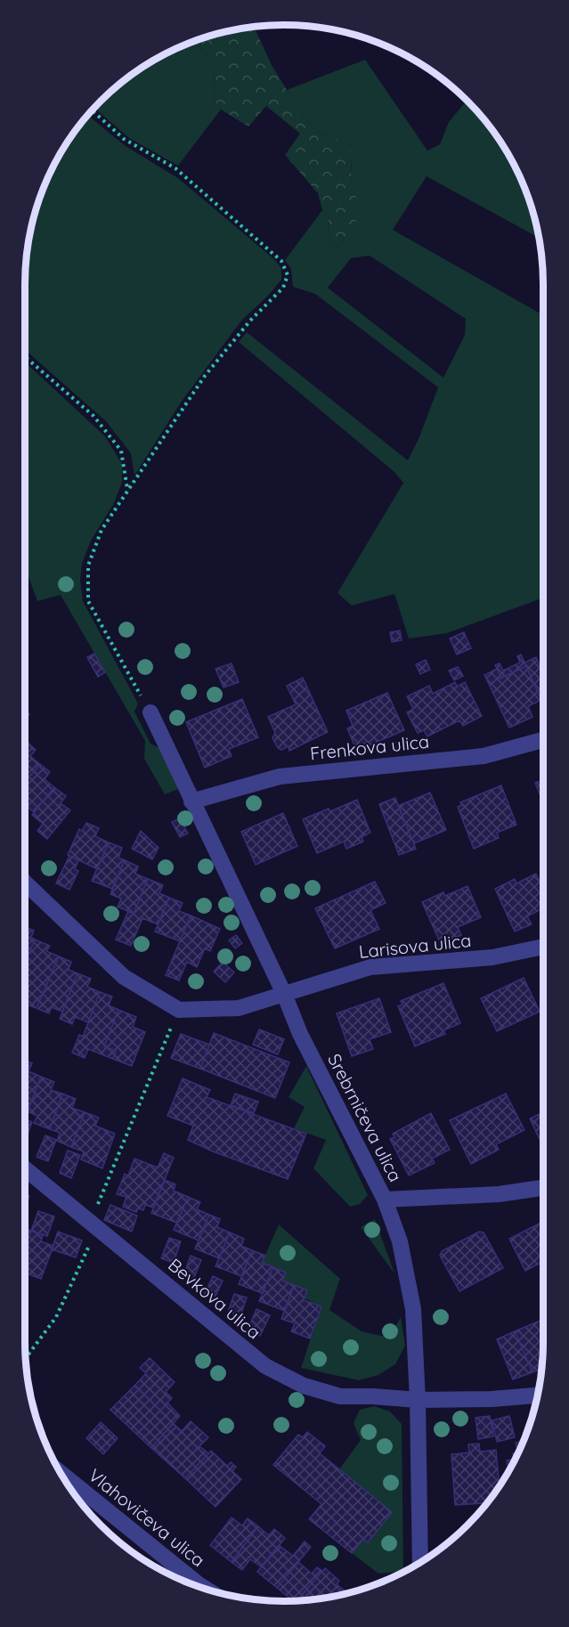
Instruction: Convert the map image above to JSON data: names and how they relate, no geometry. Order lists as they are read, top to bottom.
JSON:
{
  "streets": {
    "street": [
      "Frenkova ulica",
      "Larisova ulica",
      "Srebrničeva ulica",
      "Bevkova ulica",
      "Vlahovičeva ulica"
    ]
  },
  "crossings": [
    ["Frenkova ulica", "Srebrničeva ulica"],
    ["Larisova ulica", "Srebrničeva ulica"],
    ["Srebrničeva ulica", "Bevkova ulica"]
  ]
}
